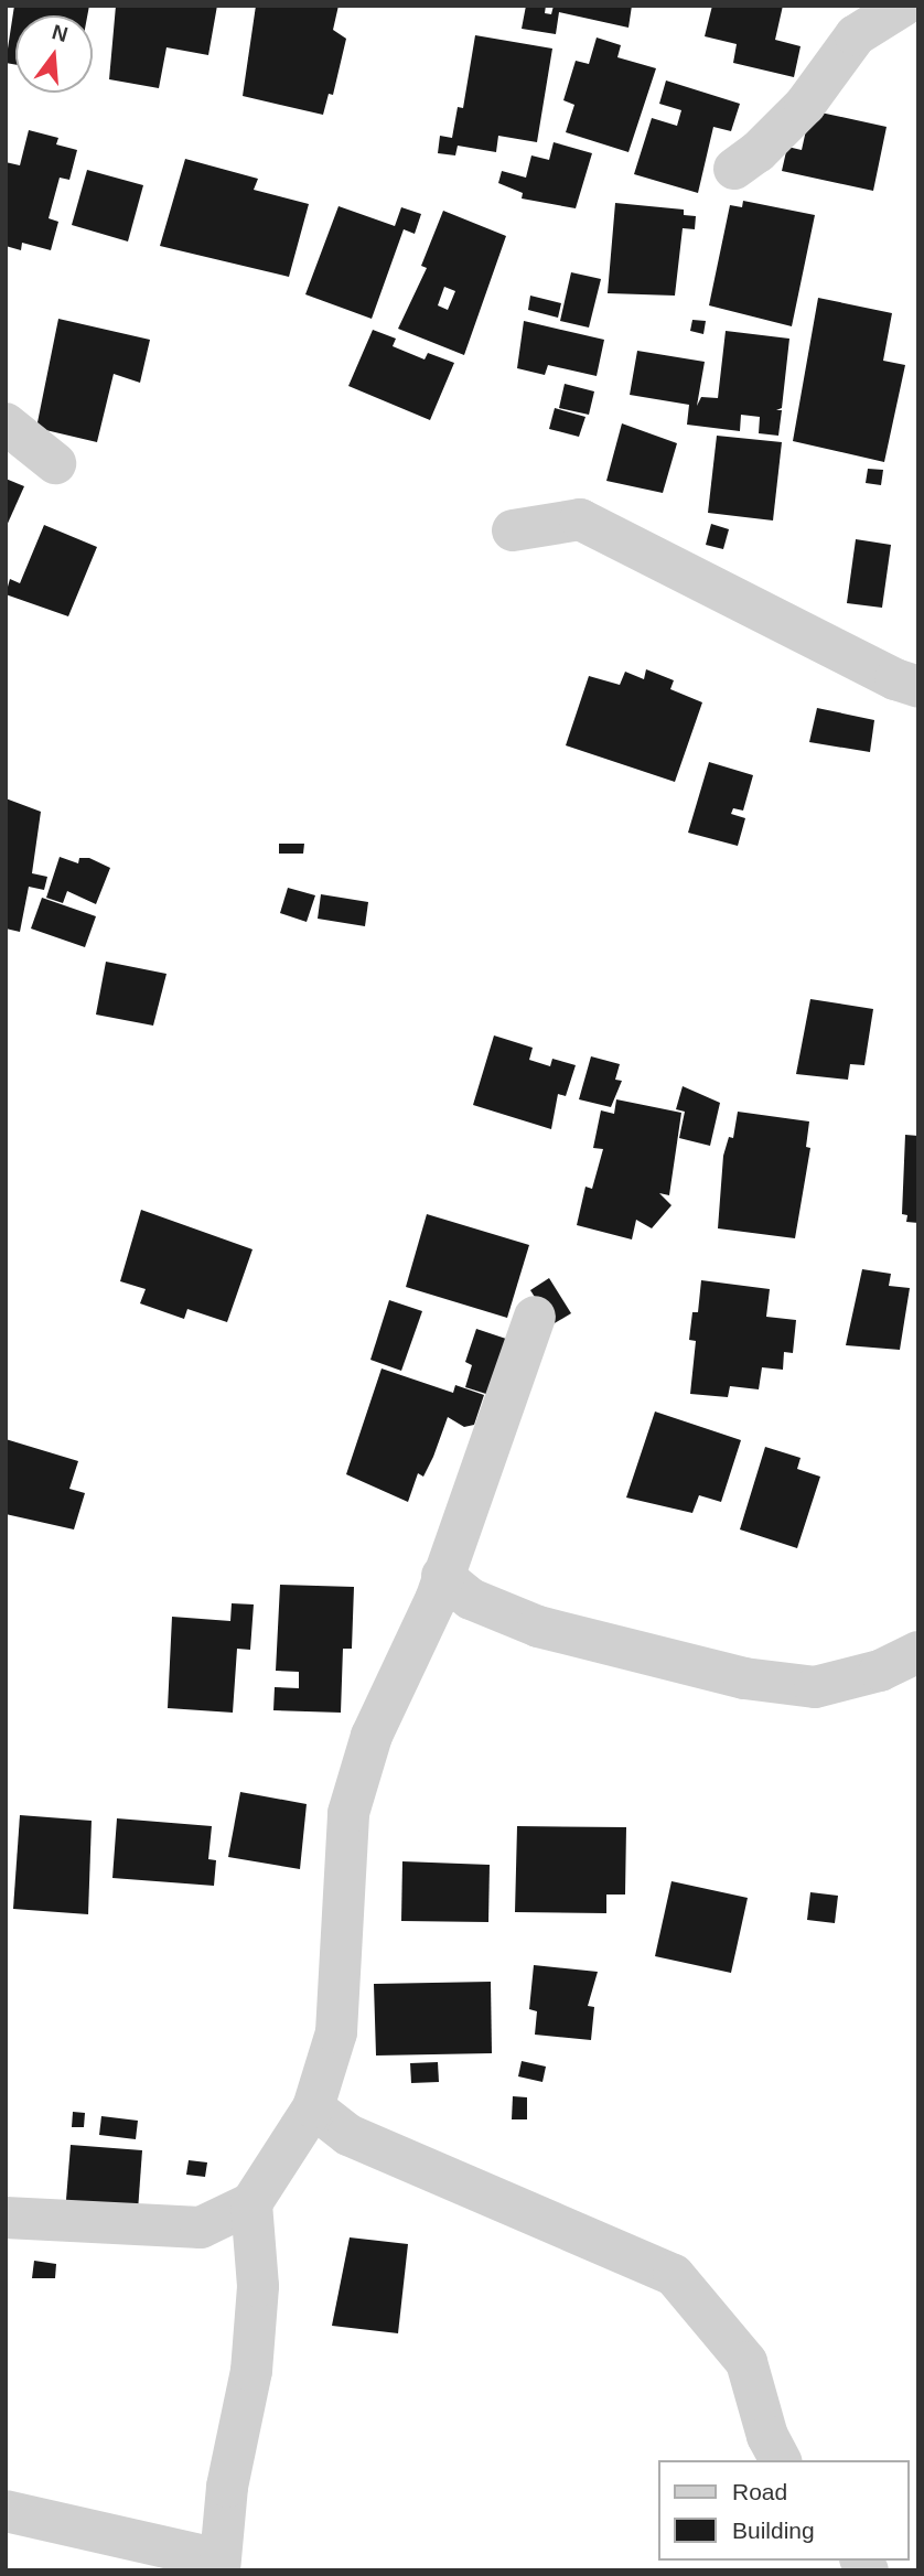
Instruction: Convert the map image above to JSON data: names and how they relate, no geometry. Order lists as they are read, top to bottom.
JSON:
{
  "legend": ["Road", "Building"],
  "north": "top"
}
